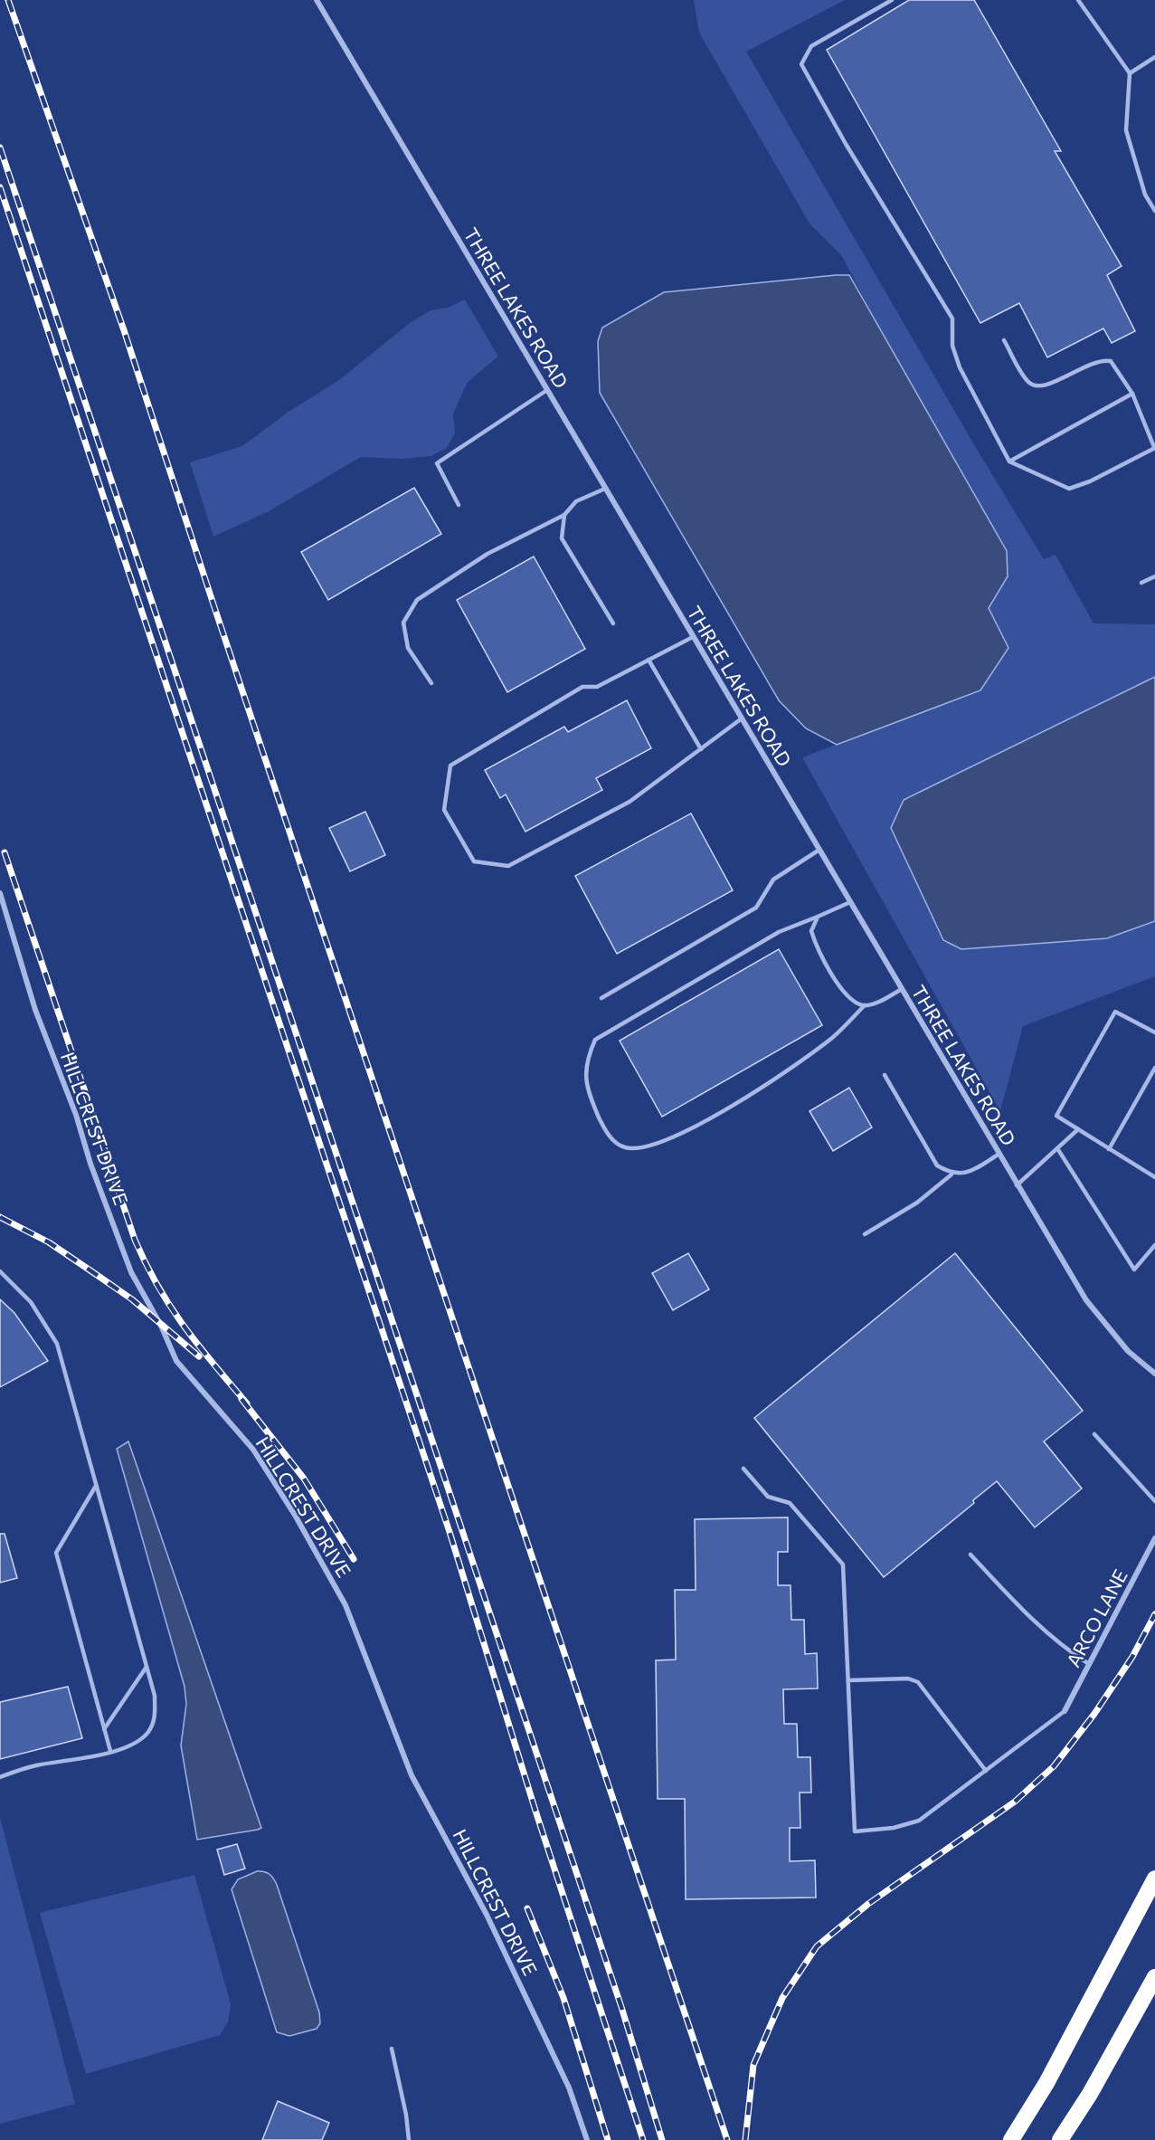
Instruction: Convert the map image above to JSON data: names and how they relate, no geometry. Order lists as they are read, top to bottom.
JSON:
{
  "streets": {
    "street": ["THREE LAKES ROAD", "HILLCREST DRIVE", "ARCO LANE"]
  }
}
